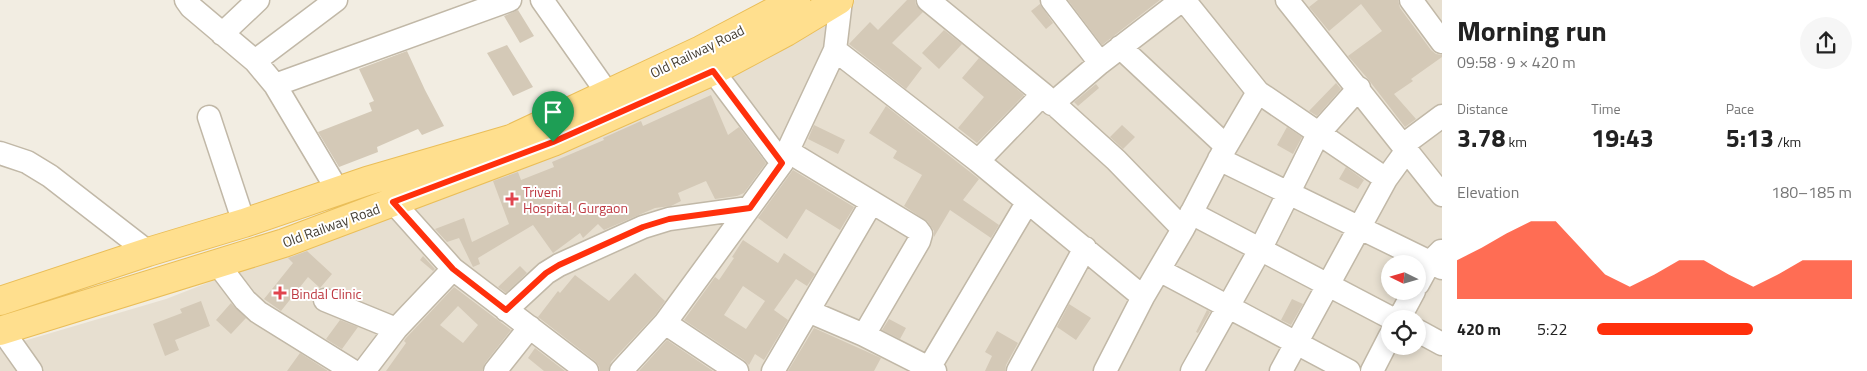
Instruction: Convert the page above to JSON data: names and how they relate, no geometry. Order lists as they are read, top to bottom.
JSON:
{
  "streets": {
    "main road": ["Old Railway Road"]
  },
  "places": {
    "health": ["Triveni Hospital, Gurgaon", "Bindal Clinic"]
  },
  "north": "left",
  "page": {
    "heading": ["Morning run", "09:58 · 9 × 420 m"],
    "stats": [
      ["Distance", "3.78 km"],
      ["Time", "19:43"],
      ["Pace", "5:13 /km"]
    ],
    "chart": ["Elevation", "180–185 m"],
    "list": [
      {
        "name": "420 m",
        "note": "5:22"
      }
    ]
  }
}
